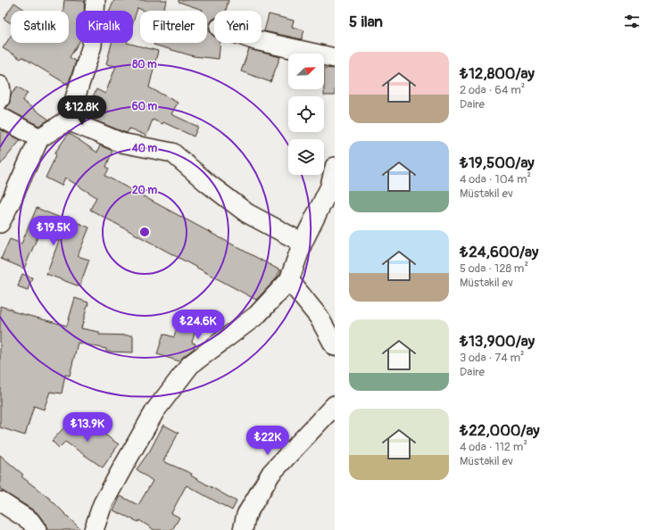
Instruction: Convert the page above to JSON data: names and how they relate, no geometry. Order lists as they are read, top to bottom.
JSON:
{
  "north": "top right",
  "page": {
    "heading": "5 ilan",
    "chip": [
      "Satılık",
      "Kiralık",
      "Filtreler",
      "Yeni"
    ],
    "list": [
      {
        "name": "₺12,800/ay",
        "note": "2 oda · 64 m² · Daire"
      },
      {
        "name": "₺19,500/ay",
        "note": "4 oda · 104 m² · Müstakil ev"
      },
      {
        "name": "₺24,600/ay",
        "note": "5 oda · 128 m² · Müstakil ev"
      },
      {
        "name": "₺13,900/ay",
        "note": "3 oda · 74 m² · Daire"
      },
      {
        "name": "₺22,000/ay",
        "note": "4 oda · 112 m² · Müstakil ev"
      }
    ],
    "price": [
      "₺12.8K",
      "₺19.5K",
      "₺24.6K",
      "₺13.9K",
      "₺22K"
    ]
  },
  "rings": [
    "80 m",
    "60 m",
    "40 m",
    "20 m"
  ]
}
